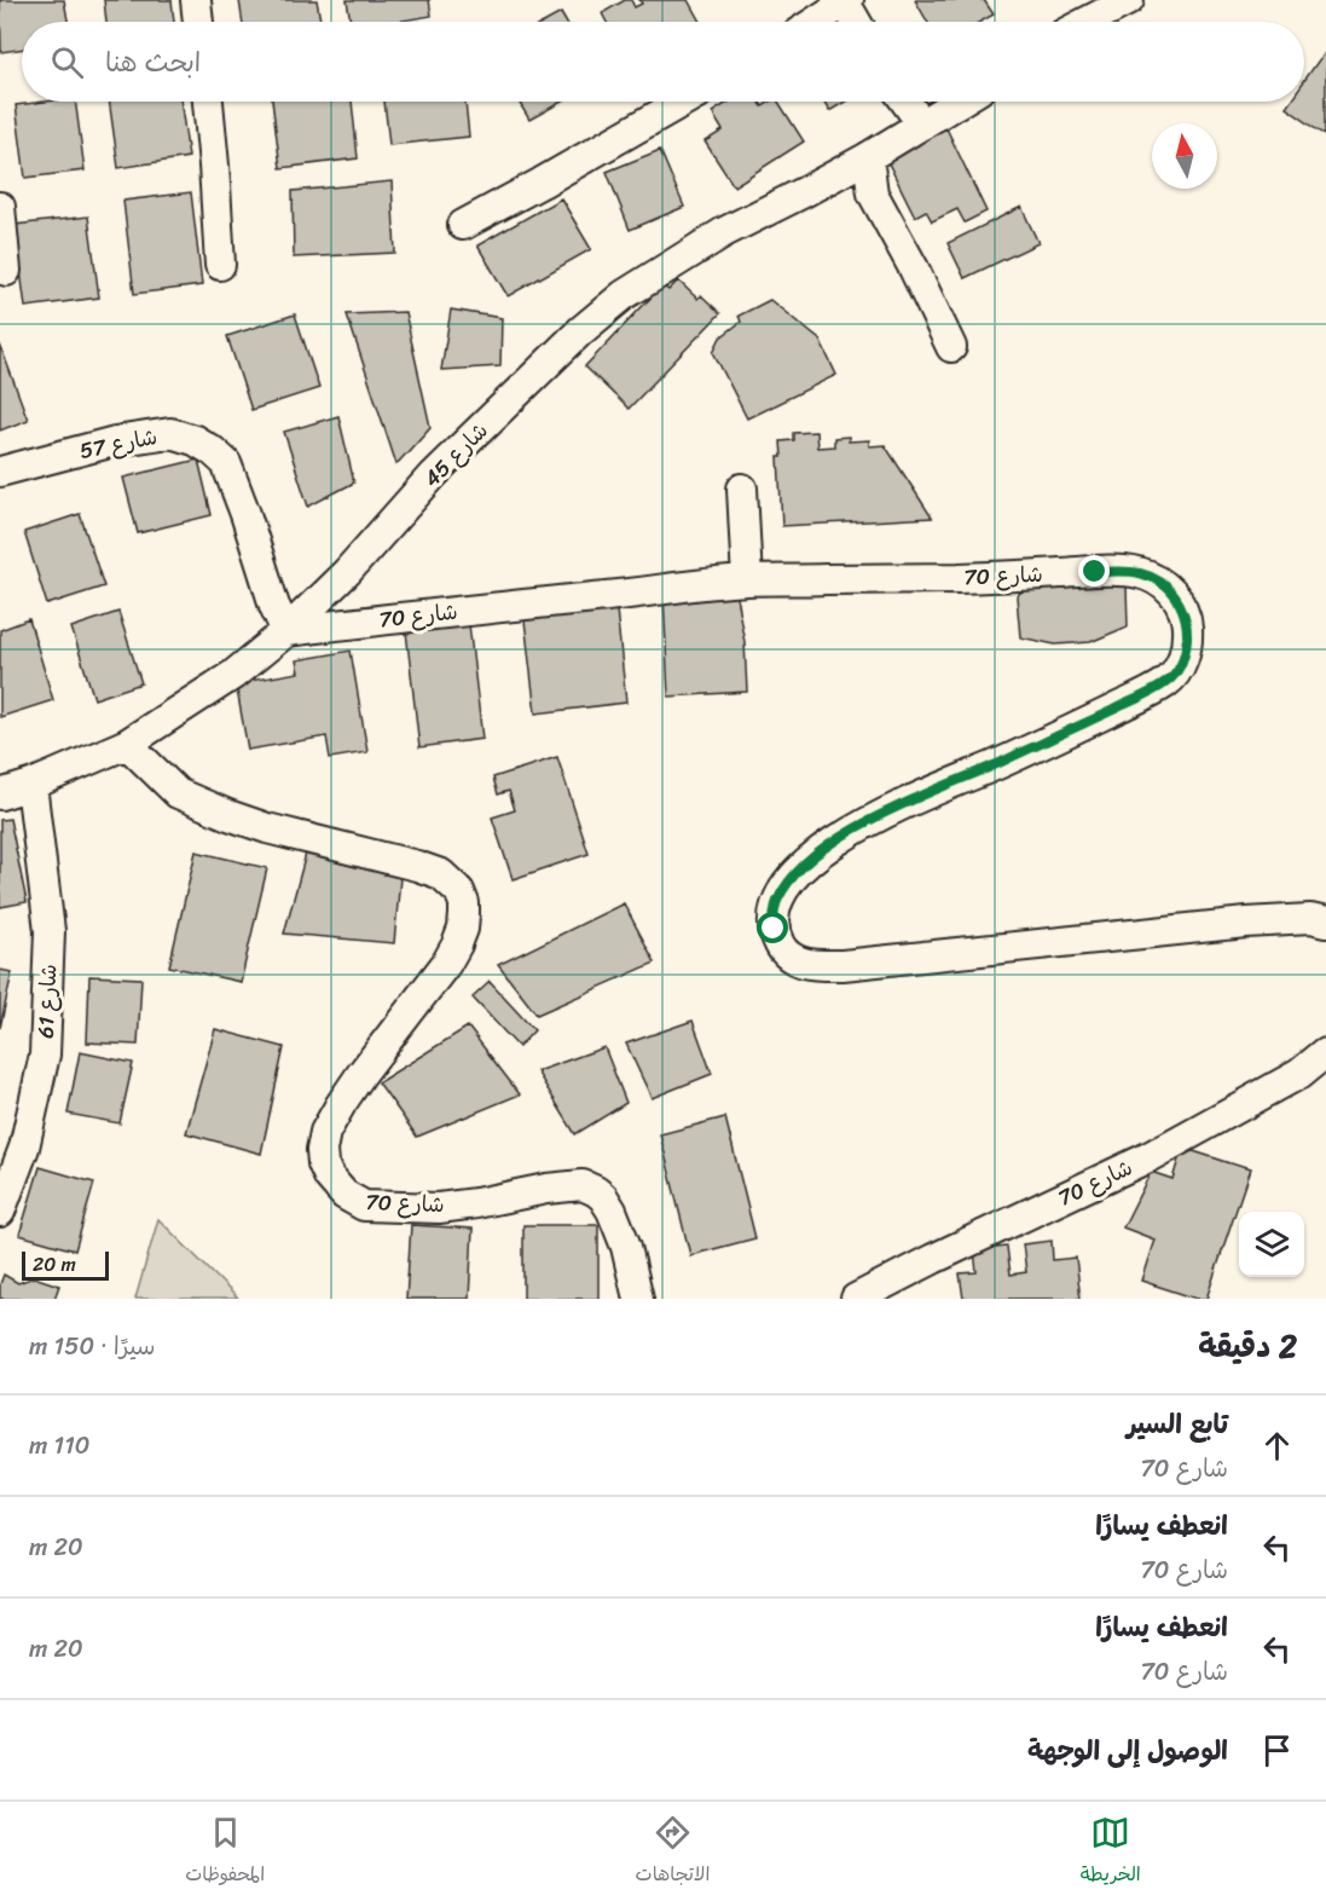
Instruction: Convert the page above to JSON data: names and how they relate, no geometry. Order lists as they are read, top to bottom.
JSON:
{
  "streets": {
    "street": [
      "شارع 57",
      "شارع 45",
      "شارع 70",
      "شارع 61"
    ]
  },
  "crossings": [
    ["شارع 57", "شارع 45"],
    ["شارع 57", "شارع 70"],
    ["شارع 45", "شارع 70"],
    ["شارع 45", "شارع 61"]
  ],
  "scale_bar": "20 m",
  "north": "top",
  "page": {
    "search": "ابحث هنا",
    "scale": "20 m",
    "heading": ["2 دقيقة", "سيرًا · 150 m"],
    "list": [
      ["تابع السير", "شارع 70", "110 m"],
      ["انعطف يسارًا", "شارع 70", "20 m"],
      ["انعطف يسارًا", "شارع 70", "20 m"],
      "الوصول إلى الوجهة"
    ],
    "nav": ["الخريطة", "الاتجاهات", "المحفوظات"]
  }
}
